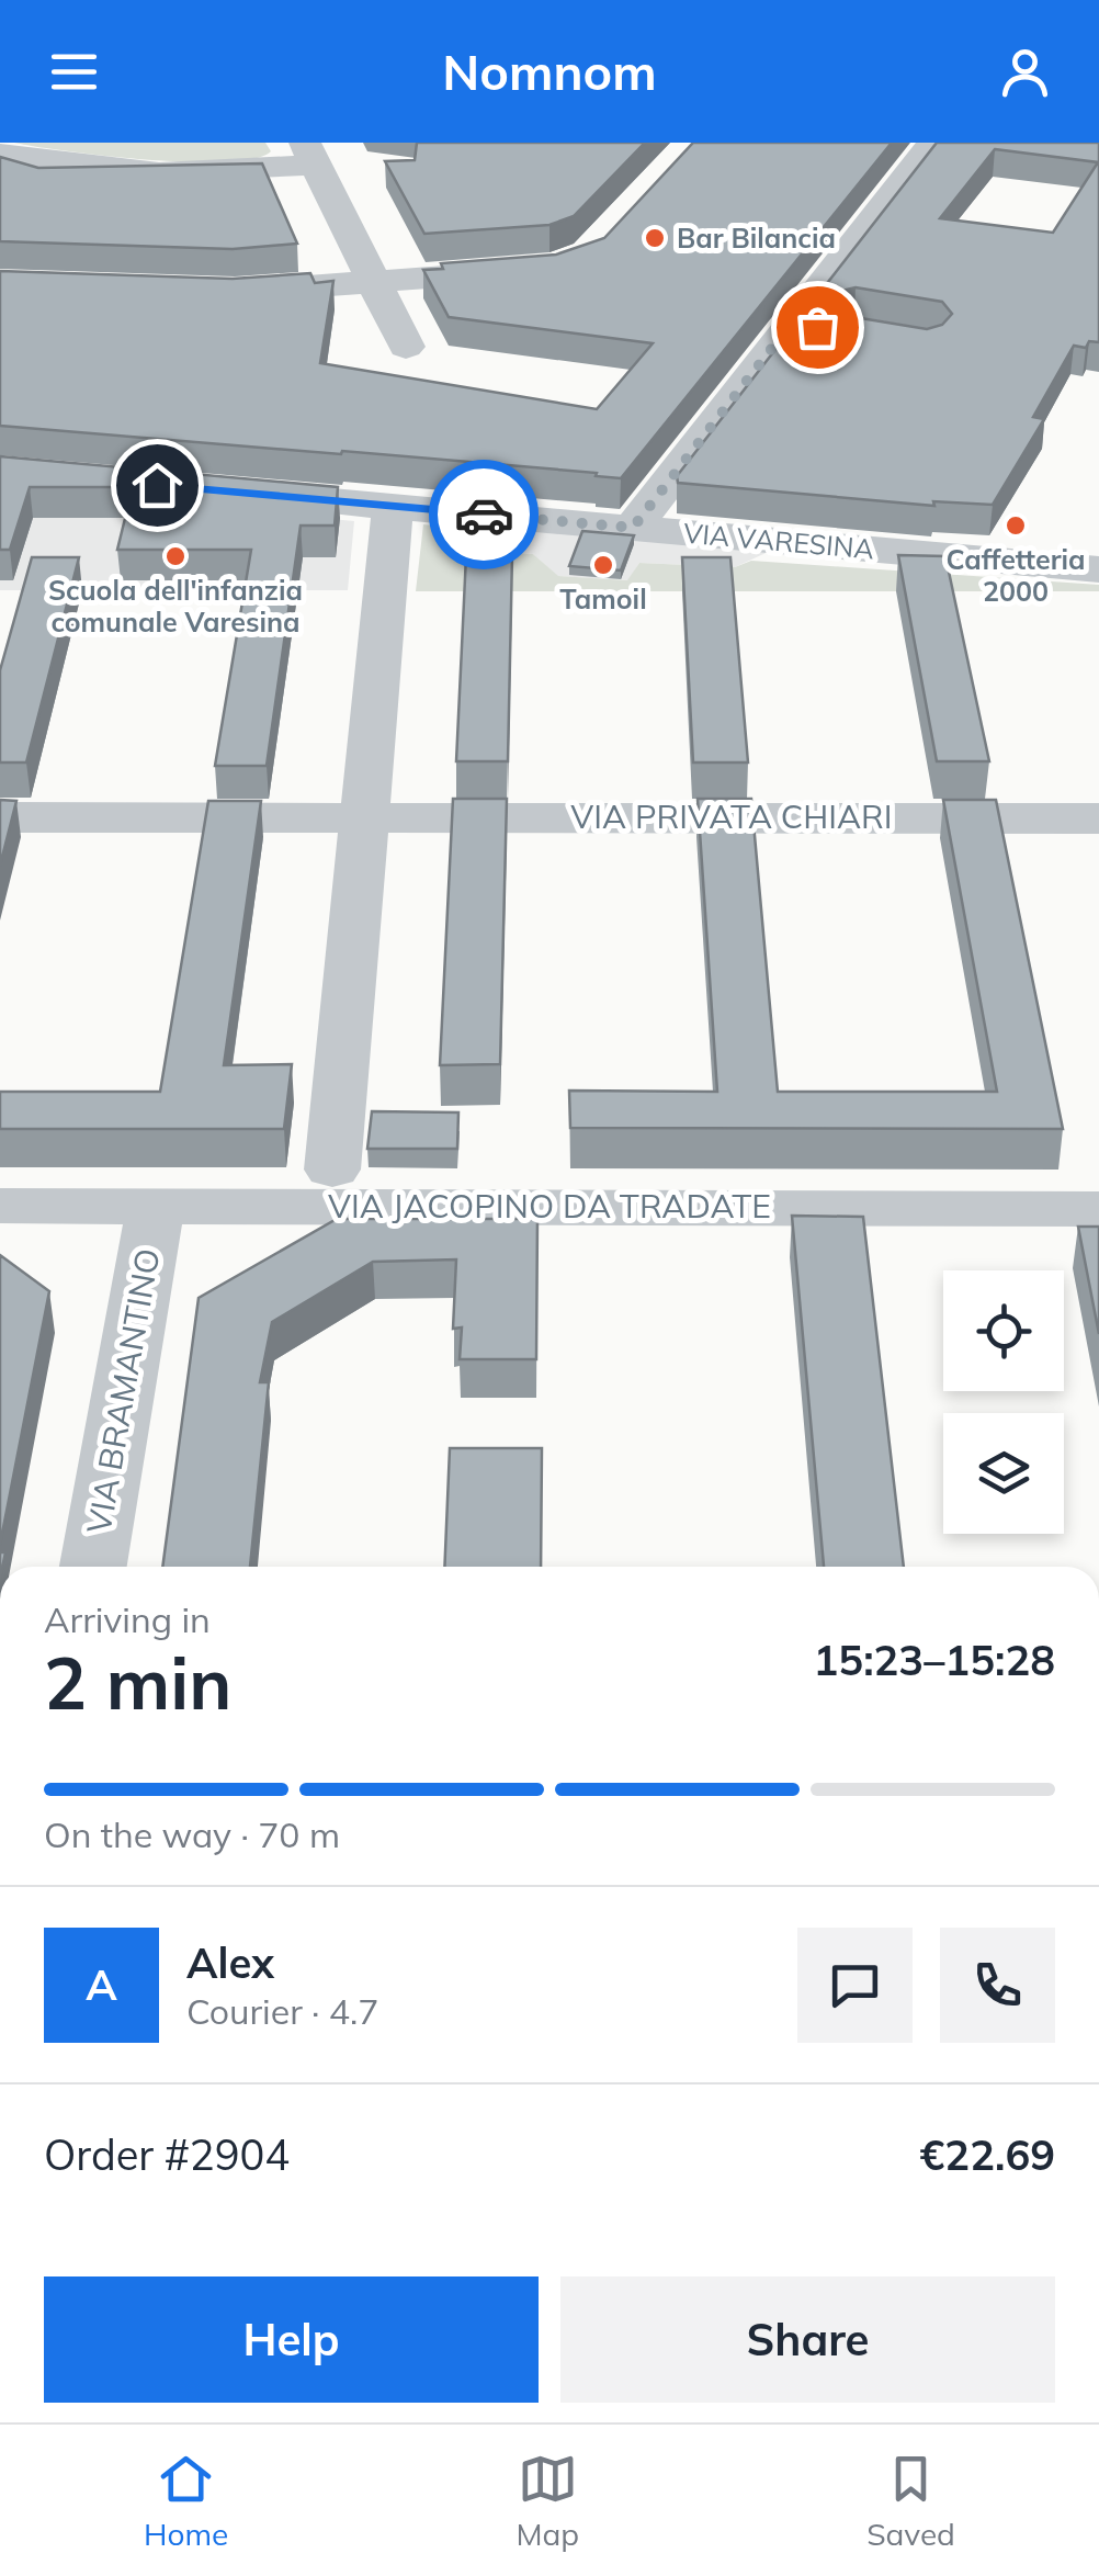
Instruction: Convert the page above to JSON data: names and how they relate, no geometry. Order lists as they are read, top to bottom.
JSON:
{
  "streets": {
    "street": [
      "VIA VARESINA",
      "VIA PRIVATA CHIARI",
      "VIA JACOPINO DA TRADATE",
      "VIA BRAMANTINO"
    ]
  },
  "crossings": [
    ["VIA JACOPINO DA TRADATE", "VIA BRAMANTINO"]
  ],
  "places": [
    "Bar Bilancia",
    "Caffetteria 2000",
    "Scuola dell'infanzia comunale Varesina",
    "Tamoil"
  ],
  "page": {
    "header": "Nomnom",
    "heading": ["2 min", "Arriving in", "15:23–15:28"],
    "panel": [
      "Alex",
      "Courier · 4.7",
      "Order #2904",
      "€22.69"
    ],
    "bar": "On the way · 70 m",
    "round": "A",
    "buttons": ["Help", "Share"],
    "tabs": ["Home", "Map", "Saved"]
  }
}
